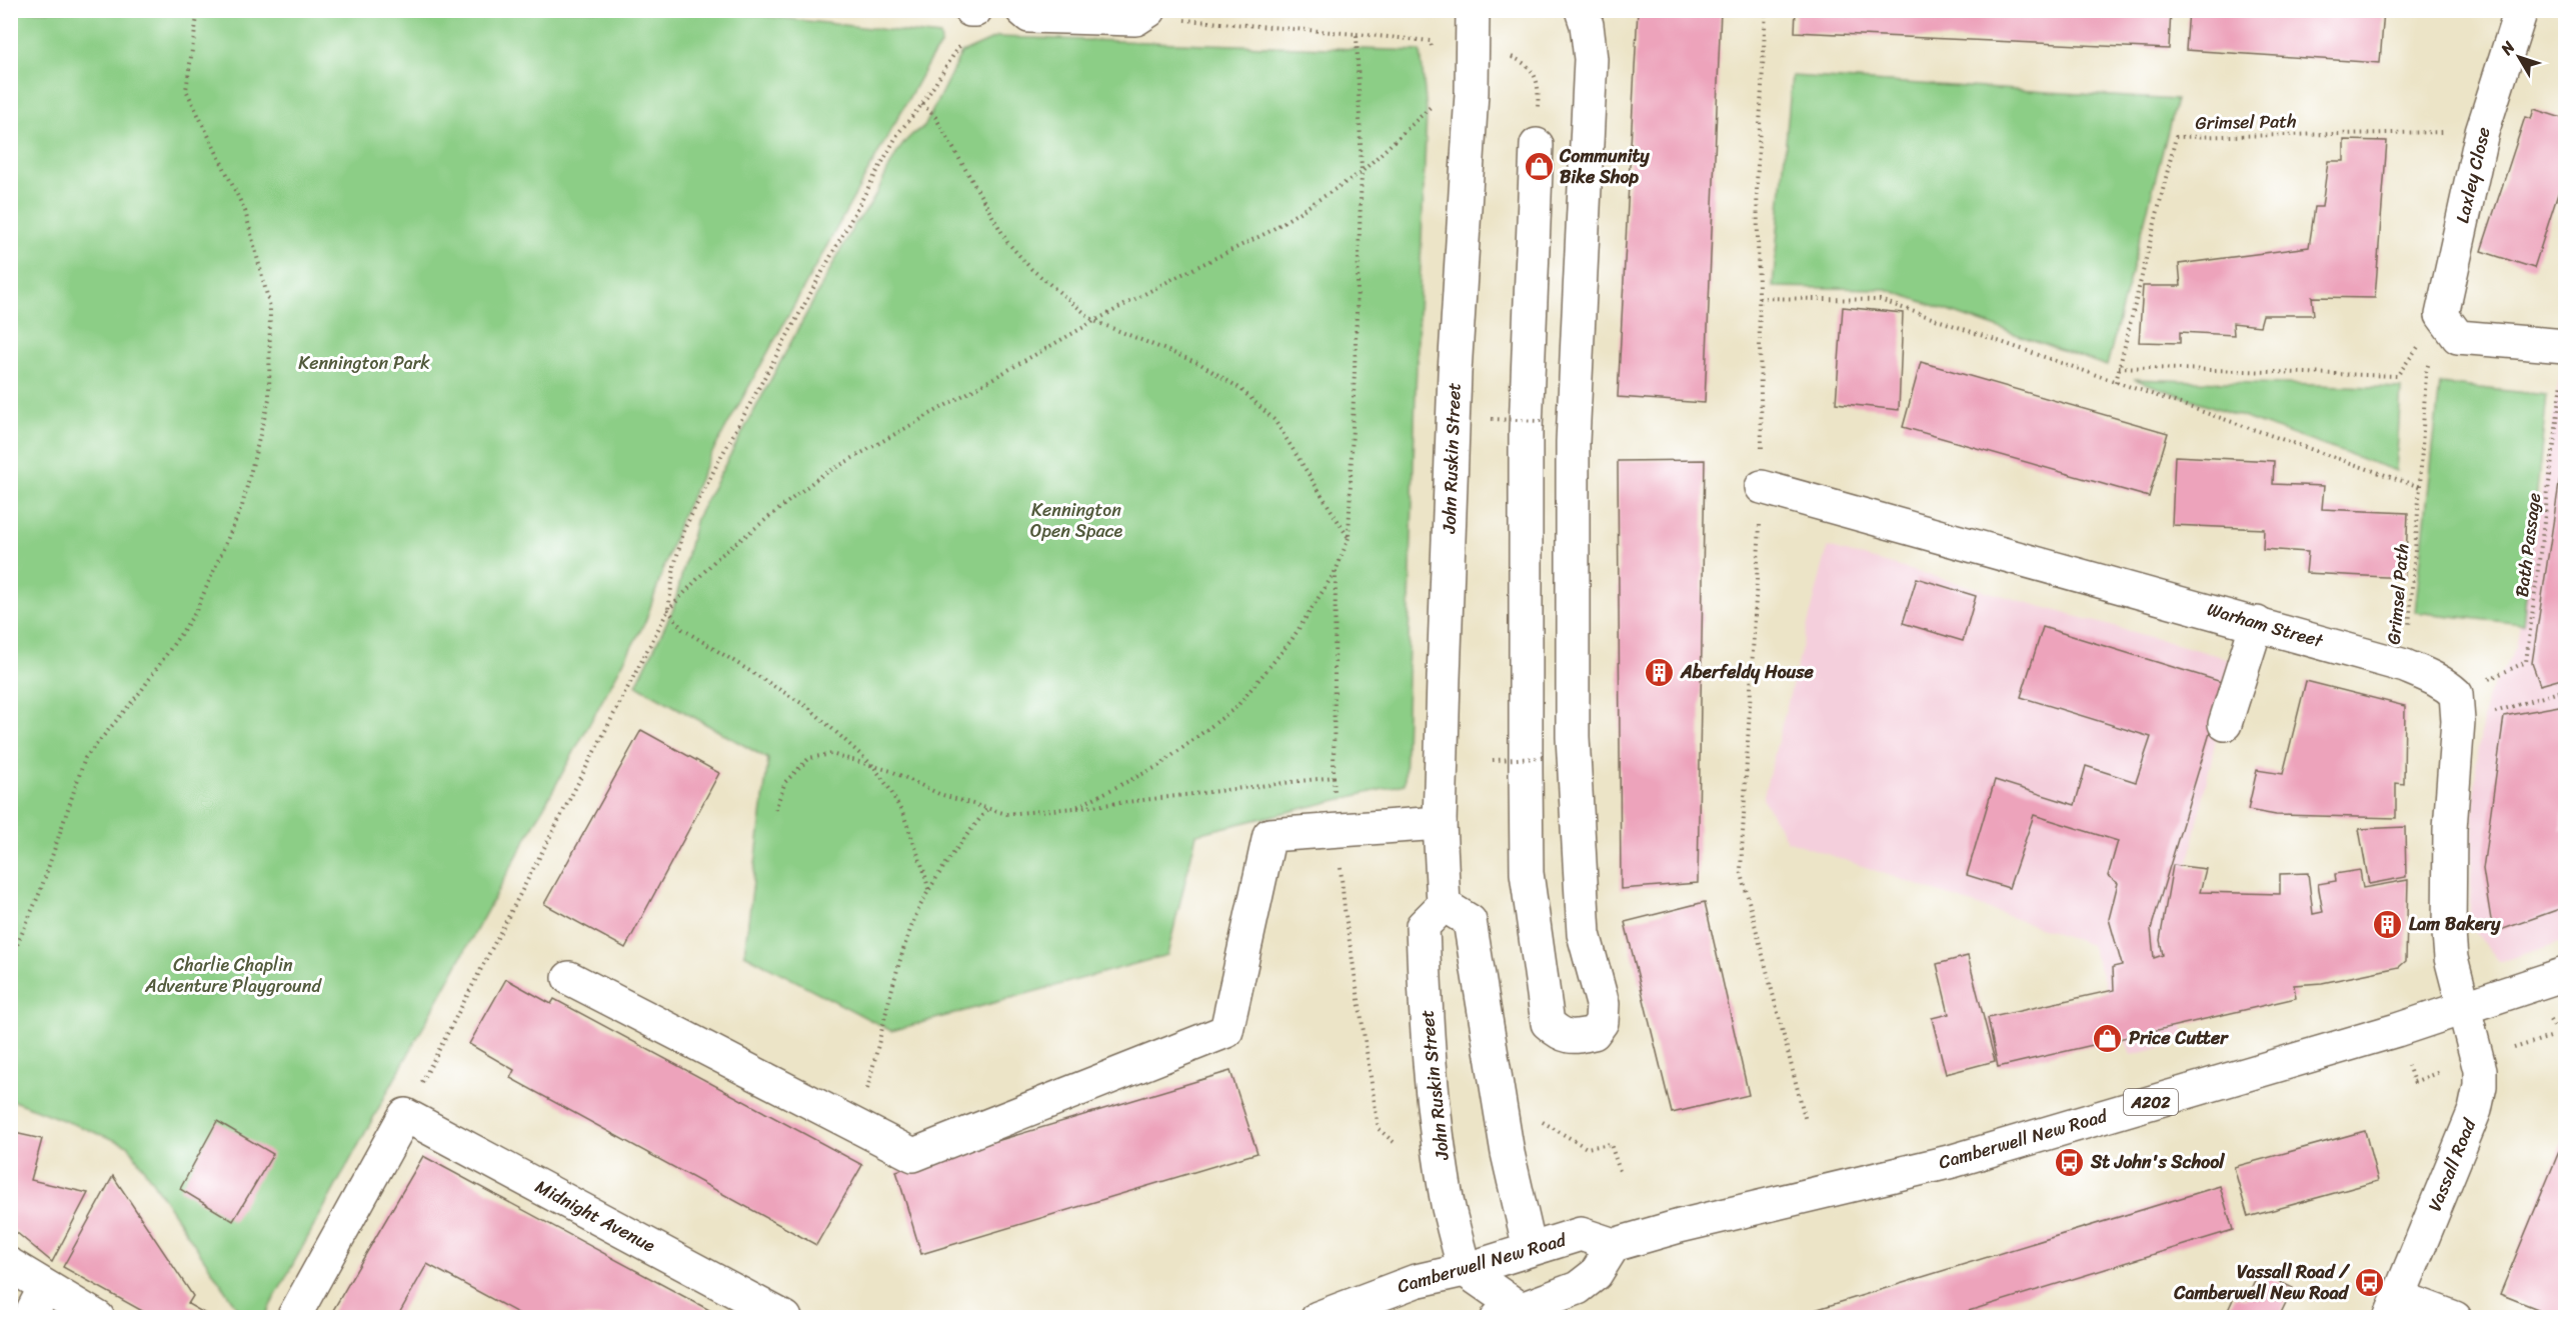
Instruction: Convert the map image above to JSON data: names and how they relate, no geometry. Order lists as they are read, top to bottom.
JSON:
{
  "streets": {
    "main road": [
      "Laxley Close",
      "John Ruskin Street",
      "Warham Street",
      "A202",
      "Camberwell New Road",
      "Vassall Road",
      "Midnight Avenue"
    ],
    "path": ["Grimsel Path", "Bath Passage"]
  },
  "crossings": [
    ["Grimsel Path", "Laxley Close"],
    ["Grimsel Path", "Warham Street"],
    ["John Ruskin Street", "Camberwell New Road"],
    ["Bath Passage", "Warham Street"],
    ["Camberwell New Road", "Vassall Road"]
  ],
  "parks": ["Kennington Park", "Kennington Open Space", "Charlie Chaplin Adventure Playground"],
  "places": {
    "shop": ["Community Bike Shop", "Price Cutter"],
    "building": ["Aberfeldy House", "Lam Bakery"],
    "bus stop": ["St John's School", "Vassall Road / Camberwell New Road"]
  },
  "north": "top left"
}
